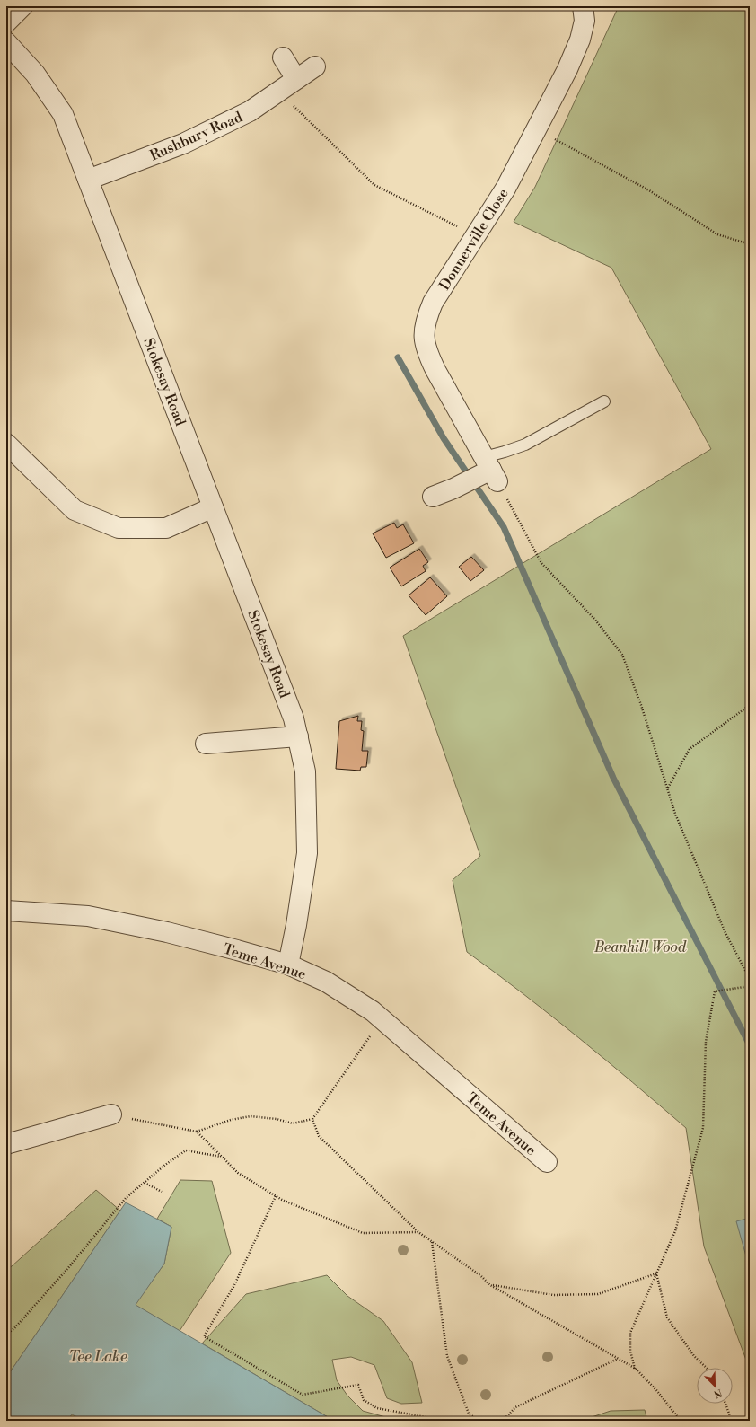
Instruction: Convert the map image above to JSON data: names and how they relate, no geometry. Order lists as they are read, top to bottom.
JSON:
{
  "streets": {
    "street": [
      "Rushbury Road",
      "Donnerville Close",
      "Stokesay Road",
      "Teme Avenue"
    ]
  },
  "crossings": [
    ["Rushbury Road", "Stokesay Road"],
    ["Stokesay Road", "Teme Avenue"]
  ],
  "water": ["Tee Lake"],
  "parks": ["Beanhill Wood"],
  "north": "bottom right"
}
